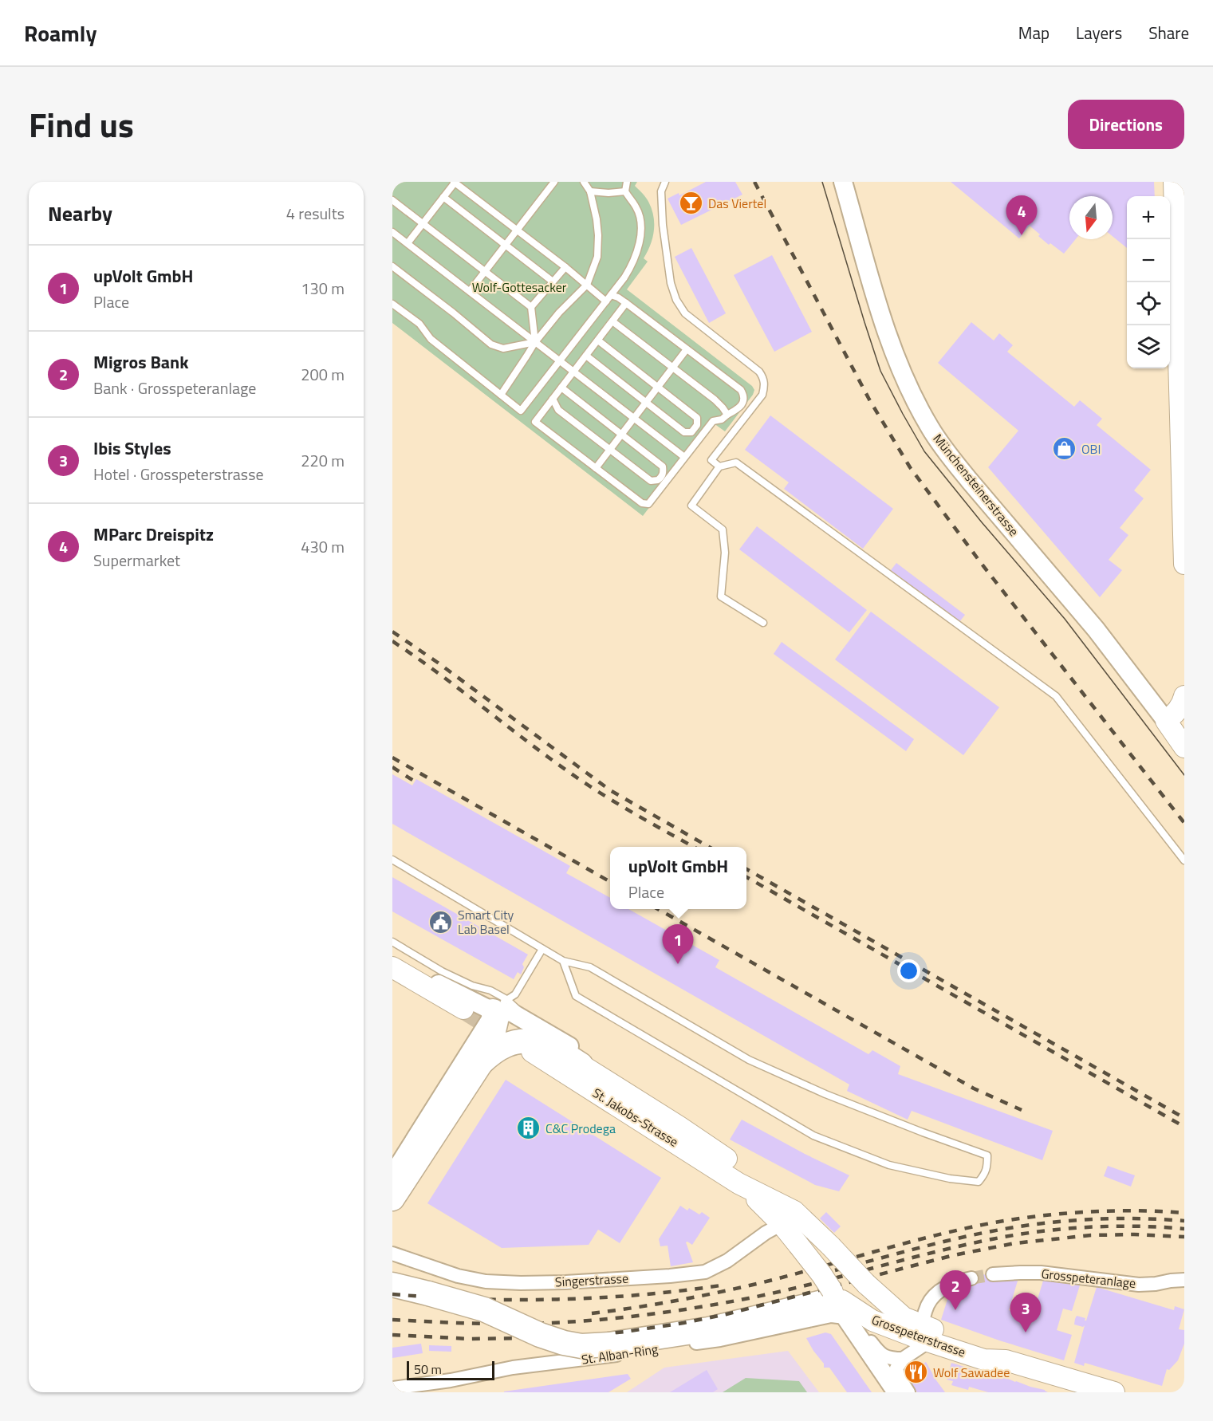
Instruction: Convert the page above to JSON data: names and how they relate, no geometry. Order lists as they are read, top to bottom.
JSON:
{
  "streets": {
    "main road": ["Münchensteinerstrasse", "St. Jakobs-Strasse", "Grosspeterstrasse"],
    "street": ["Grosspeteranlage", "Singerstrasse", "St. Alban-Ring"]
  },
  "crossings": [
    ["St. Jakobs-Strasse", "Singerstrasse"],
    ["St. Jakobs-Strasse", "Grosspeterstrasse"],
    ["St. Jakobs-Strasse", "St. Alban-Ring"],
    ["Grosspeterstrasse", "St. Alban-Ring"]
  ],
  "parks": ["Wolf-Gottesacker"],
  "places": {
    "bar": ["Das Viertel"],
    "shop": ["OBI"],
    "public building": ["Smart City Lab Basel"],
    "building": ["C&C Prodega"],
    "restaurant": ["Wolf Sawadee"]
  },
  "scale_bar": "50 m",
  "north": "bottom",
  "page": {
    "header": "Roamly",
    "nav": ["Map", "Layers", "Share"],
    "title": "Find us",
    "buttons": "Directions",
    "heading": ["Nearby", "4 results"],
    "pins": [
      "4",
      "1",
      "2",
      "3"
    ],
    "map_buttons": ["+", "−"],
    "list": [
      {
        "mark": "1",
        "name": "upVolt GmbH",
        "note": "Place",
        "value": "130 m"
      },
      {
        "mark": "2",
        "name": "Migros Bank",
        "note": "Bank · Grosspeteranlage",
        "value": "200 m"
      },
      {
        "mark": "3",
        "name": "Ibis Styles",
        "note": "Hotel · Grosspeterstrasse",
        "value": "220 m"
      },
      {
        "mark": "4",
        "name": "MParc Dreispitz",
        "note": "Supermarket",
        "value": "430 m"
      }
    ],
    "popup": ["upVolt GmbH", "Place"],
    "scale": "50 m"
  }
}
